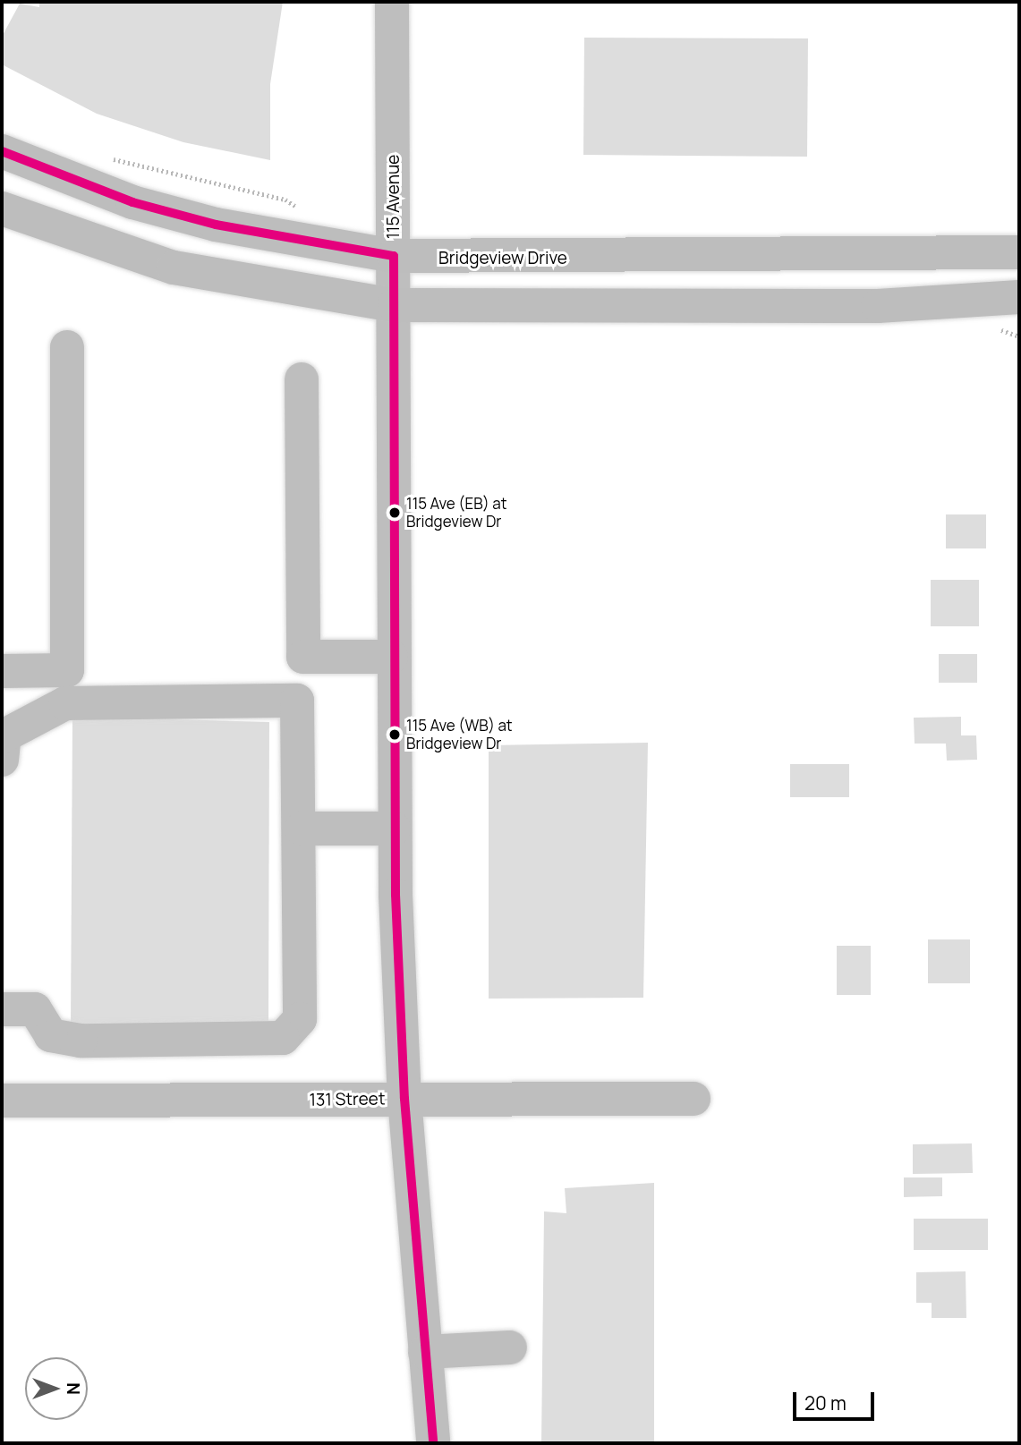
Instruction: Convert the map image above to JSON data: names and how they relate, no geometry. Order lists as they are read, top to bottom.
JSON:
{
  "streets": {
    "main road": ["Bridgeview Drive"],
    "street": ["115 Avenue", "131 Street"]
  },
  "crossings": [
    ["115 Avenue", "Bridgeview Drive"],
    ["115 Avenue", "131 Street"]
  ],
  "places": ["115 Ave (EB) at Bridgeview Dr", "115 Ave (WB) at Bridgeview Dr"],
  "scale_bar": "20 m",
  "north": "right"
}
